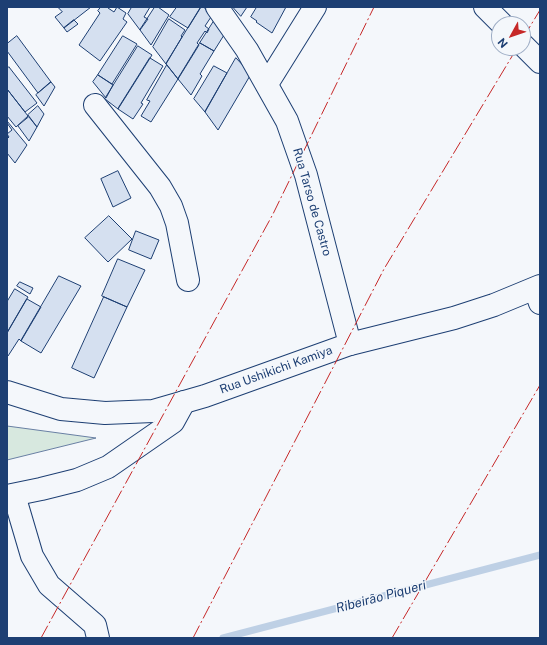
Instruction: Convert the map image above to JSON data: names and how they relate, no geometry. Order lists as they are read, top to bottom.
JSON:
{
  "streets": {
    "street": ["Rua Tarso de Castro", "Rua Ushikichi Kamiya"]
  },
  "crossings": [
    ["Rua Tarso de Castro", "Rua Ushikichi Kamiya"]
  ],
  "water": ["Ribeirão Piqueri"],
  "north": "bottom left"
}
